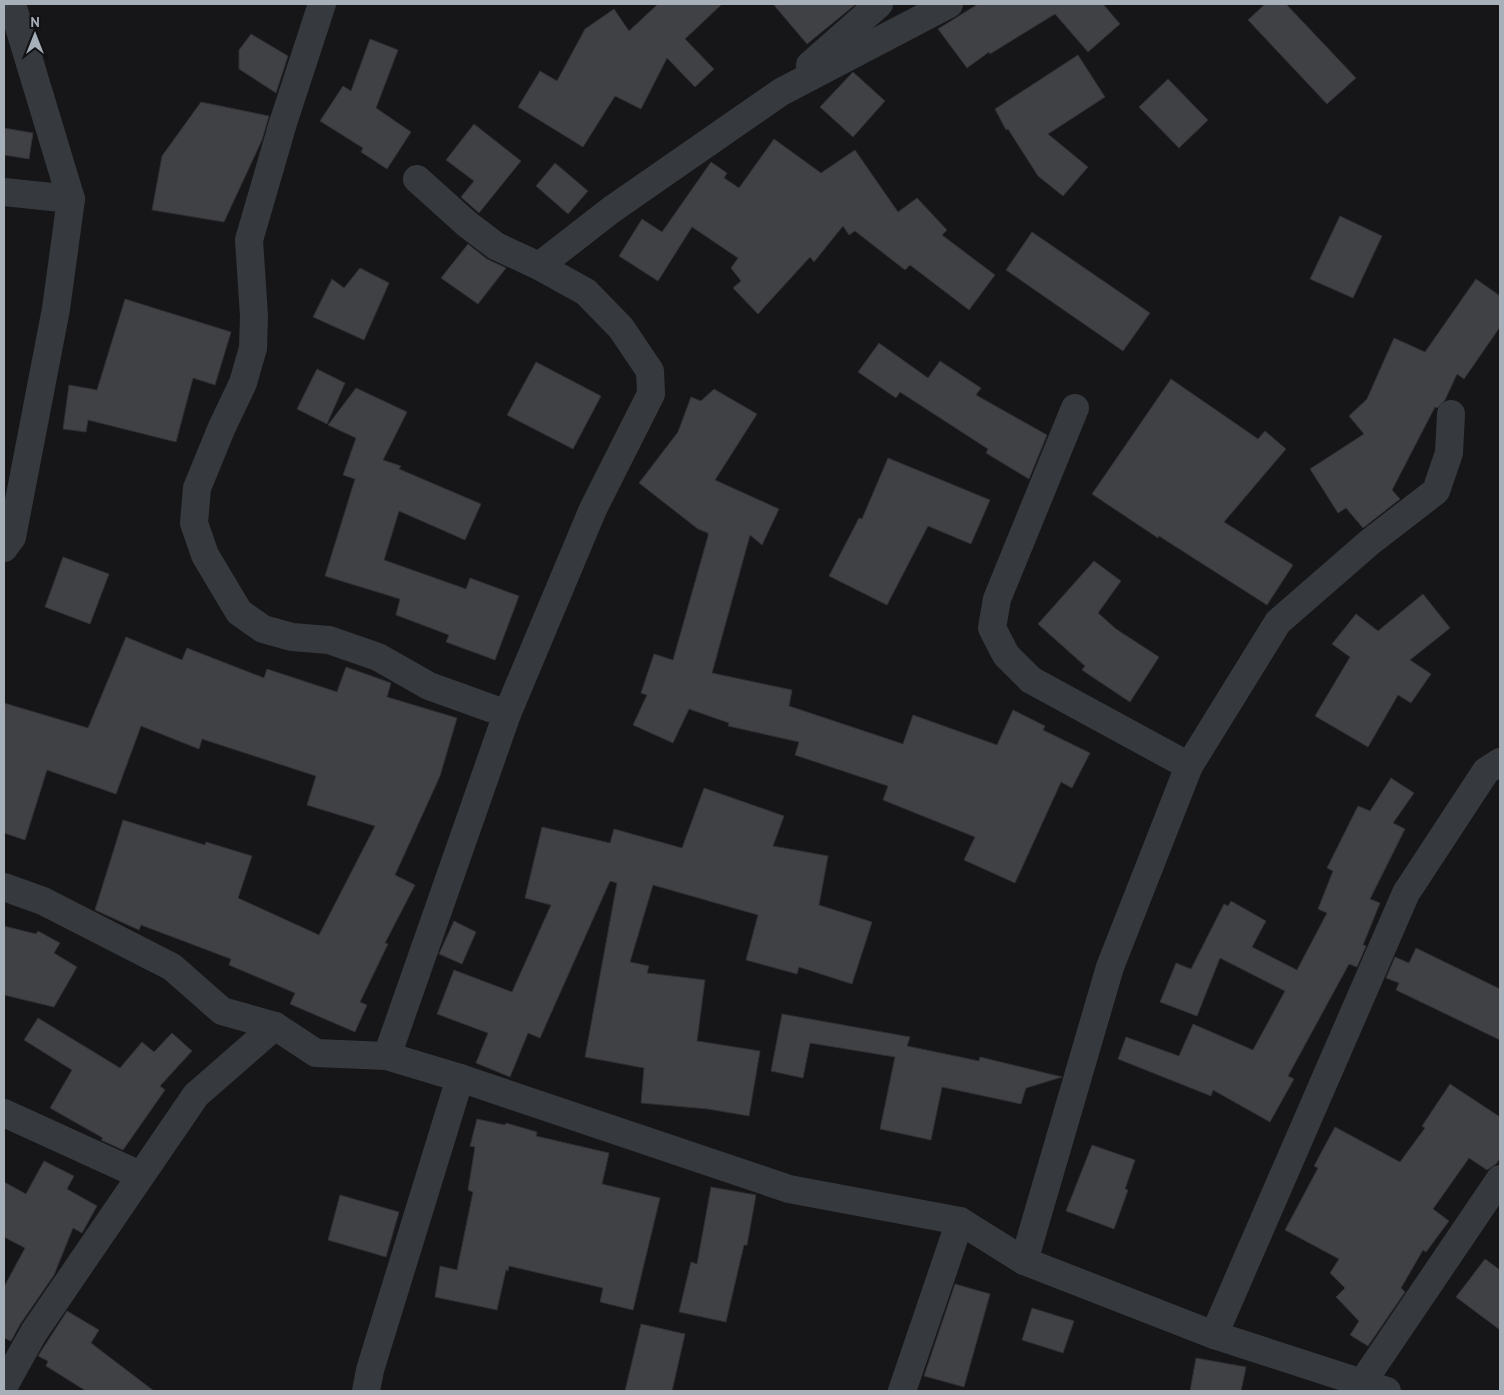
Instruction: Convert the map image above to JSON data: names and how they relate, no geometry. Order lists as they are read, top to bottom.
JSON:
{
  "north": "top"
}
